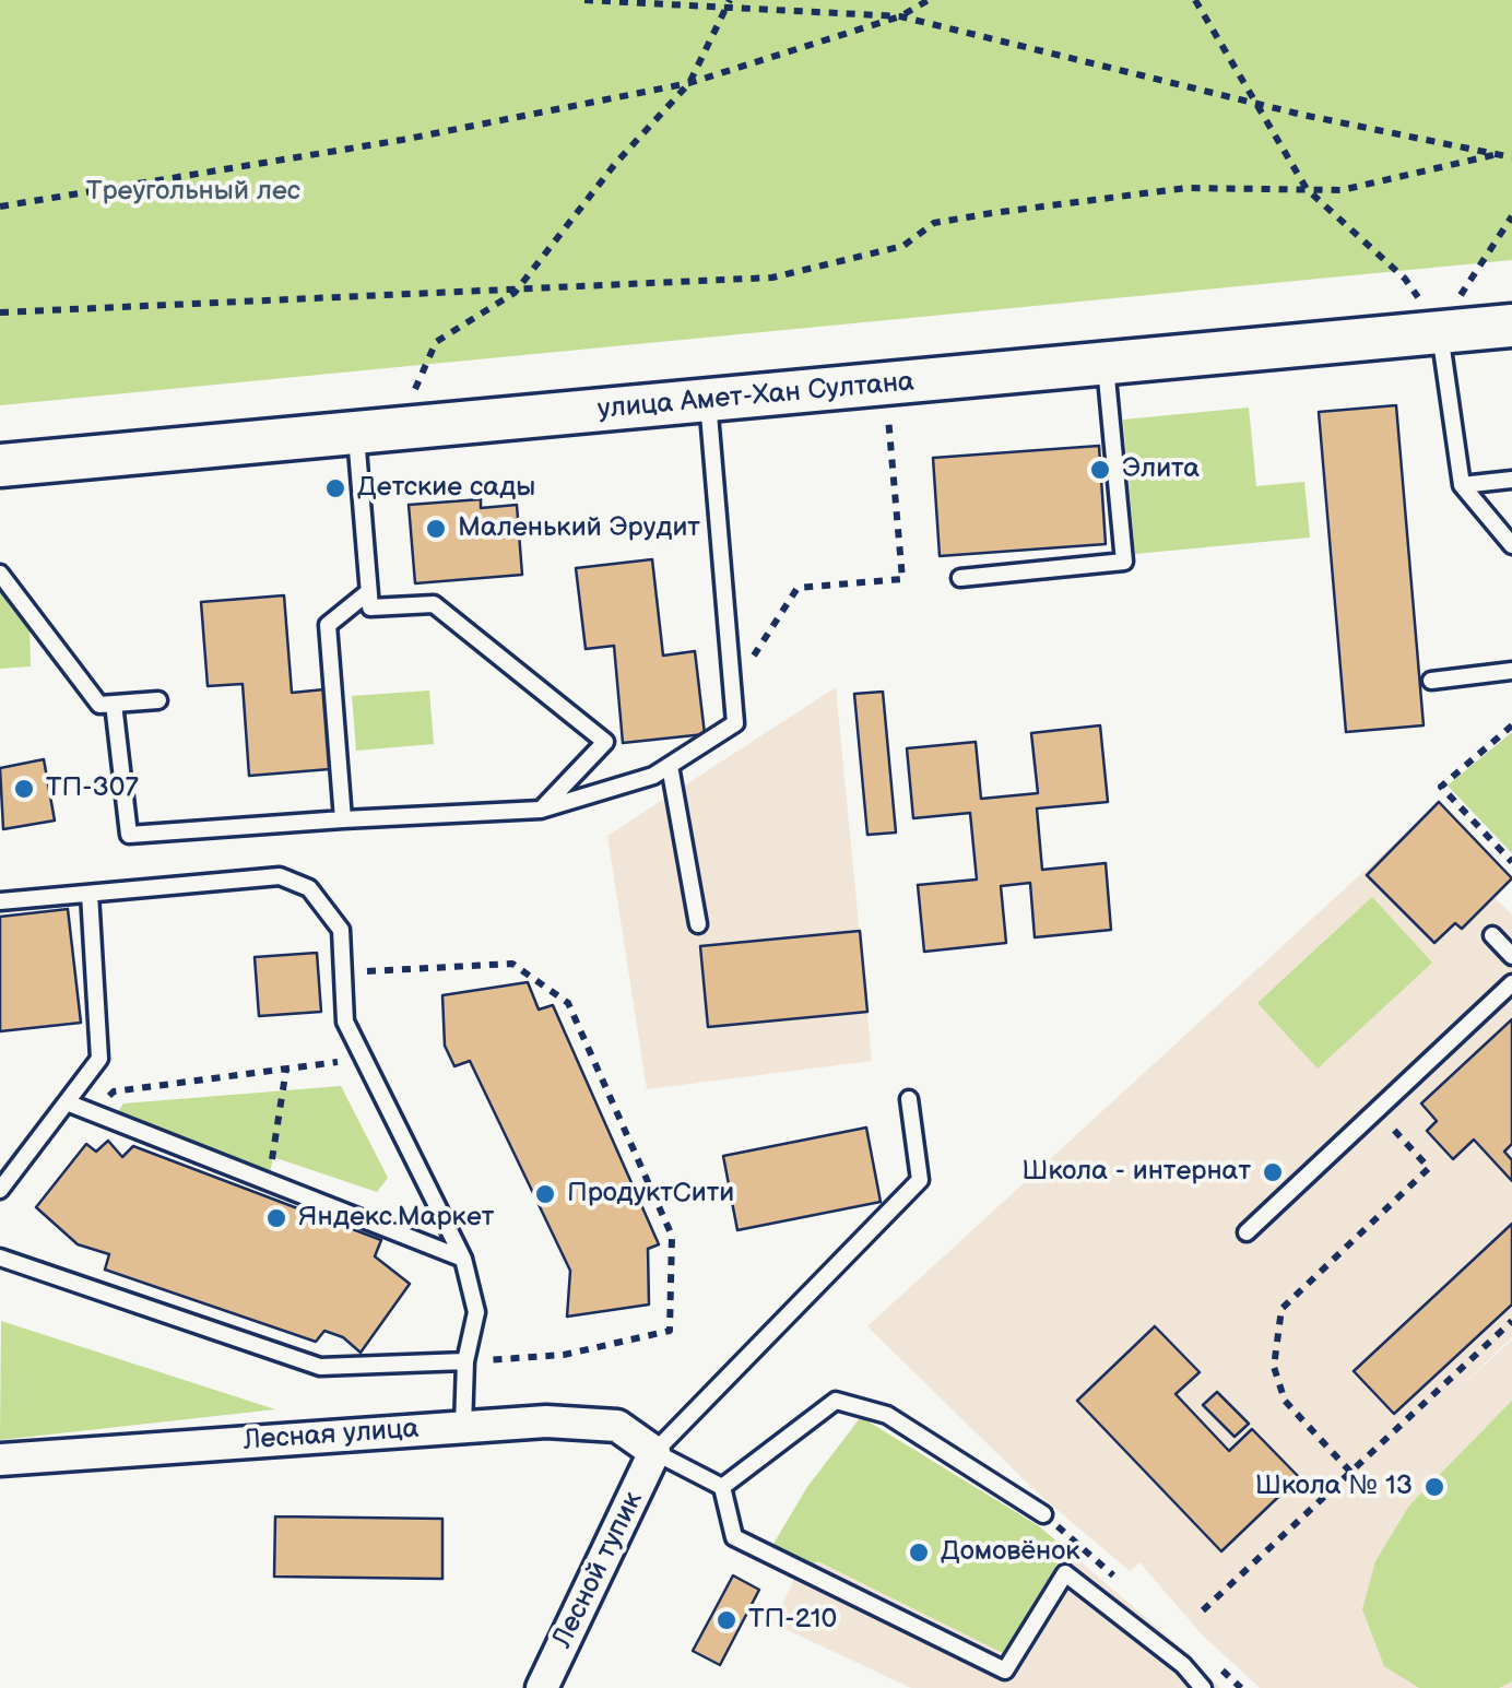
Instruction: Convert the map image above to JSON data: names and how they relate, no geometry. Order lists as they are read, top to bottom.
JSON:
{
  "streets": {
    "main road": ["улица Амет-Хан Султана"],
    "street": ["Лесная улица", "Лесной тупик"]
  },
  "crossings": [
    ["Лесная улица", "Лесной тупик"]
  ],
  "parks": ["Треугольный лес"],
  "places": [
    "Элита",
    "Детские сады",
    "Маленький Эрудит",
    "ТП-307",
    "Школа - интернат",
    "ПродуктСити",
    "Яндекс.Маркет",
    "Школа № 13",
    "Домовёнок",
    "ТП-210"
  ]
}
